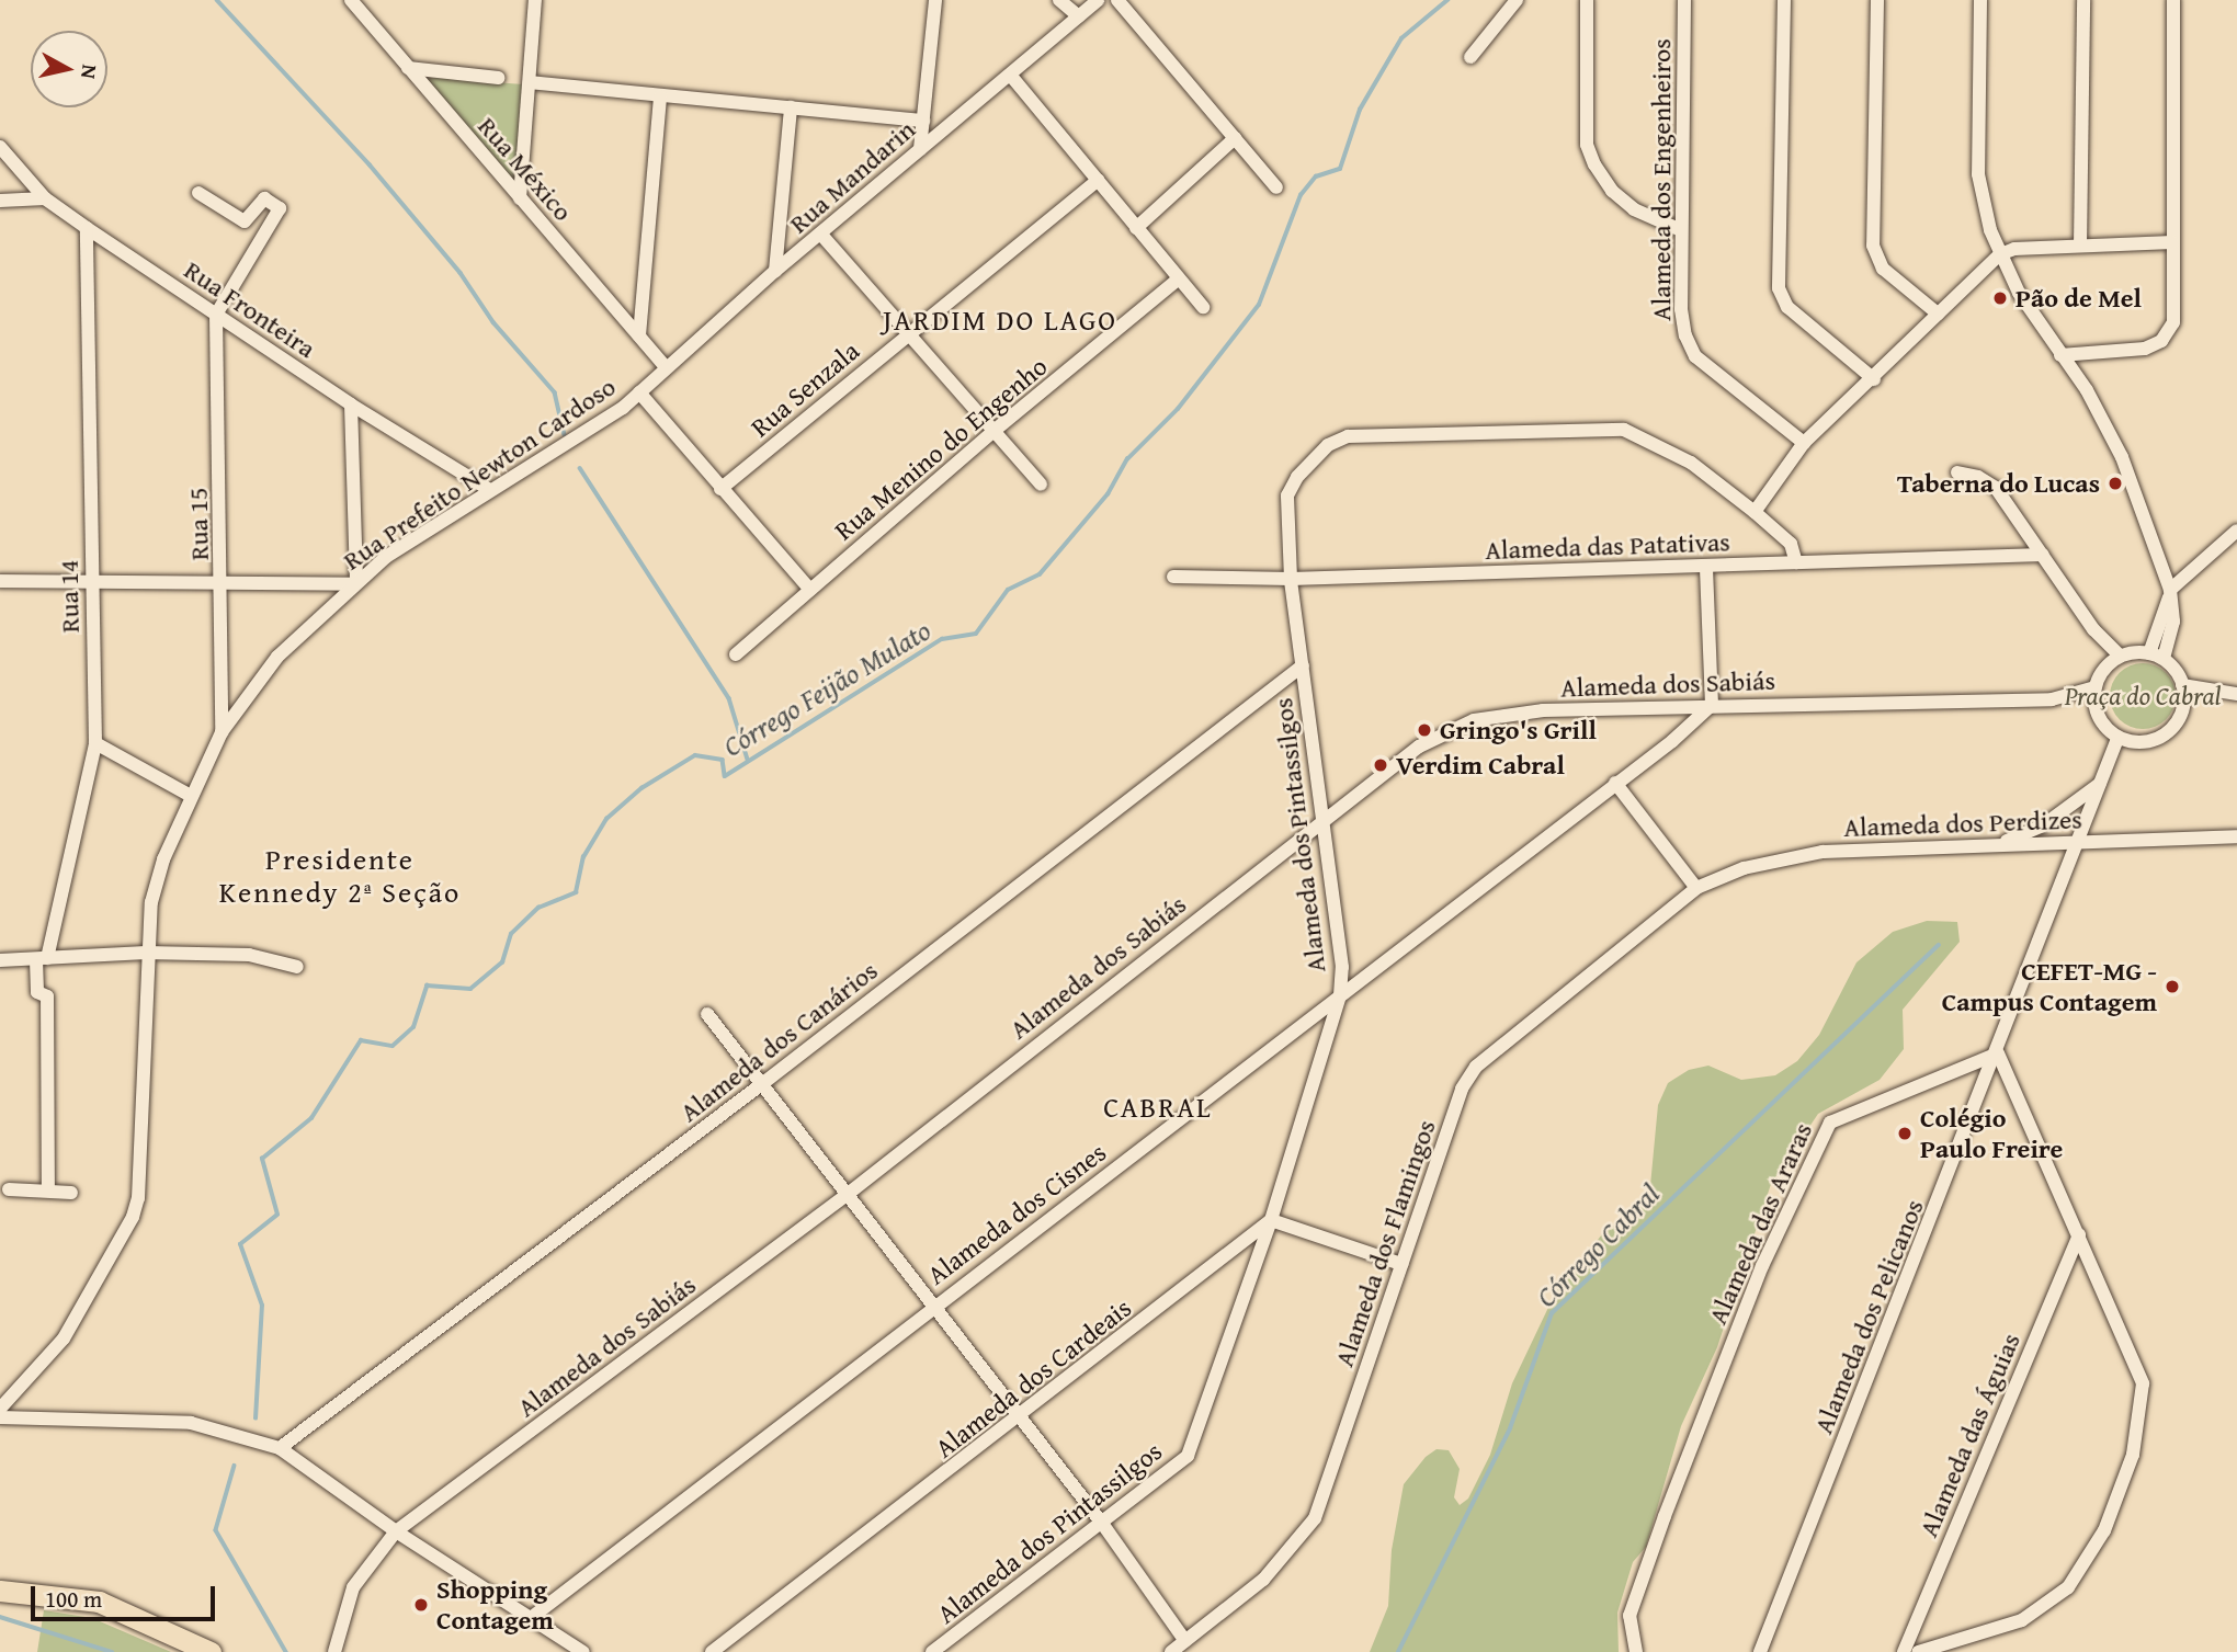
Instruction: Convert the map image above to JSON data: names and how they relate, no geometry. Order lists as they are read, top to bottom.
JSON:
{
  "streets": {
    "street": [
      "Rua México",
      "Rua Mandarin",
      "Alameda dos Engenheiros",
      "Rua Fronteira",
      "Rua Senzala",
      "Rua Menino do Engenho",
      "Rua Prefeito Newton Cardoso",
      "Rua 15",
      "Alameda das Patativas",
      "Rua 14",
      "Alameda dos Sabiás",
      "Alameda dos Perdizes",
      "Alameda dos Pintassilgos",
      "Alameda dos Canários",
      "Alameda dos Cisnes",
      "Alameda das Araras",
      "Alameda dos Flamingos",
      "Alameda dos Pelicanos",
      "Alameda dos Cardeais",
      "Alameda das Águias"
    ]
  },
  "crossings": [
    ["Rua México", "Rua Mandarin"],
    ["Rua Mandarin", "Rua Prefeito Newton Cardoso"],
    ["Rua Fronteira", "Rua Prefeito Newton Cardoso"],
    ["Rua Fronteira", "Rua 15"],
    ["Rua Fronteira", "Rua 14"],
    ["Rua Prefeito Newton Cardoso", "Rua 15"],
    ["Alameda das Patativas", "Alameda dos Pintassilgos"],
    ["Alameda dos Sabiás", "Alameda dos Pintassilgos"],
    ["Alameda dos Sabiás", "Alameda dos Cisnes"],
    ["Alameda dos Sabiás", "Alameda dos Pelicanos"],
    ["Alameda dos Perdizes", "Alameda dos Flamingos"],
    ["Alameda dos Perdizes", "Alameda dos Pelicanos"],
    ["Alameda dos Pintassilgos", "Alameda dos Canários"],
    ["Alameda dos Pintassilgos", "Alameda dos Cisnes"],
    ["Alameda dos Pintassilgos", "Alameda dos Cardeais"],
    ["Alameda das Araras", "Alameda dos Pelicanos"]
  ],
  "districts": ["JARDIM DO LAGO", "Presidente Kennedy 2ª Seção", "CABRAL"],
  "water": ["Córrego Feijão Mulato", "Córrego Cabral"],
  "parks": ["Praça do Cabral"],
  "places": [
    "Pão de Mel",
    "Taberna do Lucas",
    "Gringo's Grill",
    "Verdim Cabral",
    "CEFET-MG - Campus Contagem",
    "Colégio Paulo Freire",
    "Shopping Contagem"
  ],
  "scale_bar": "100 m",
  "north": "right"
}
